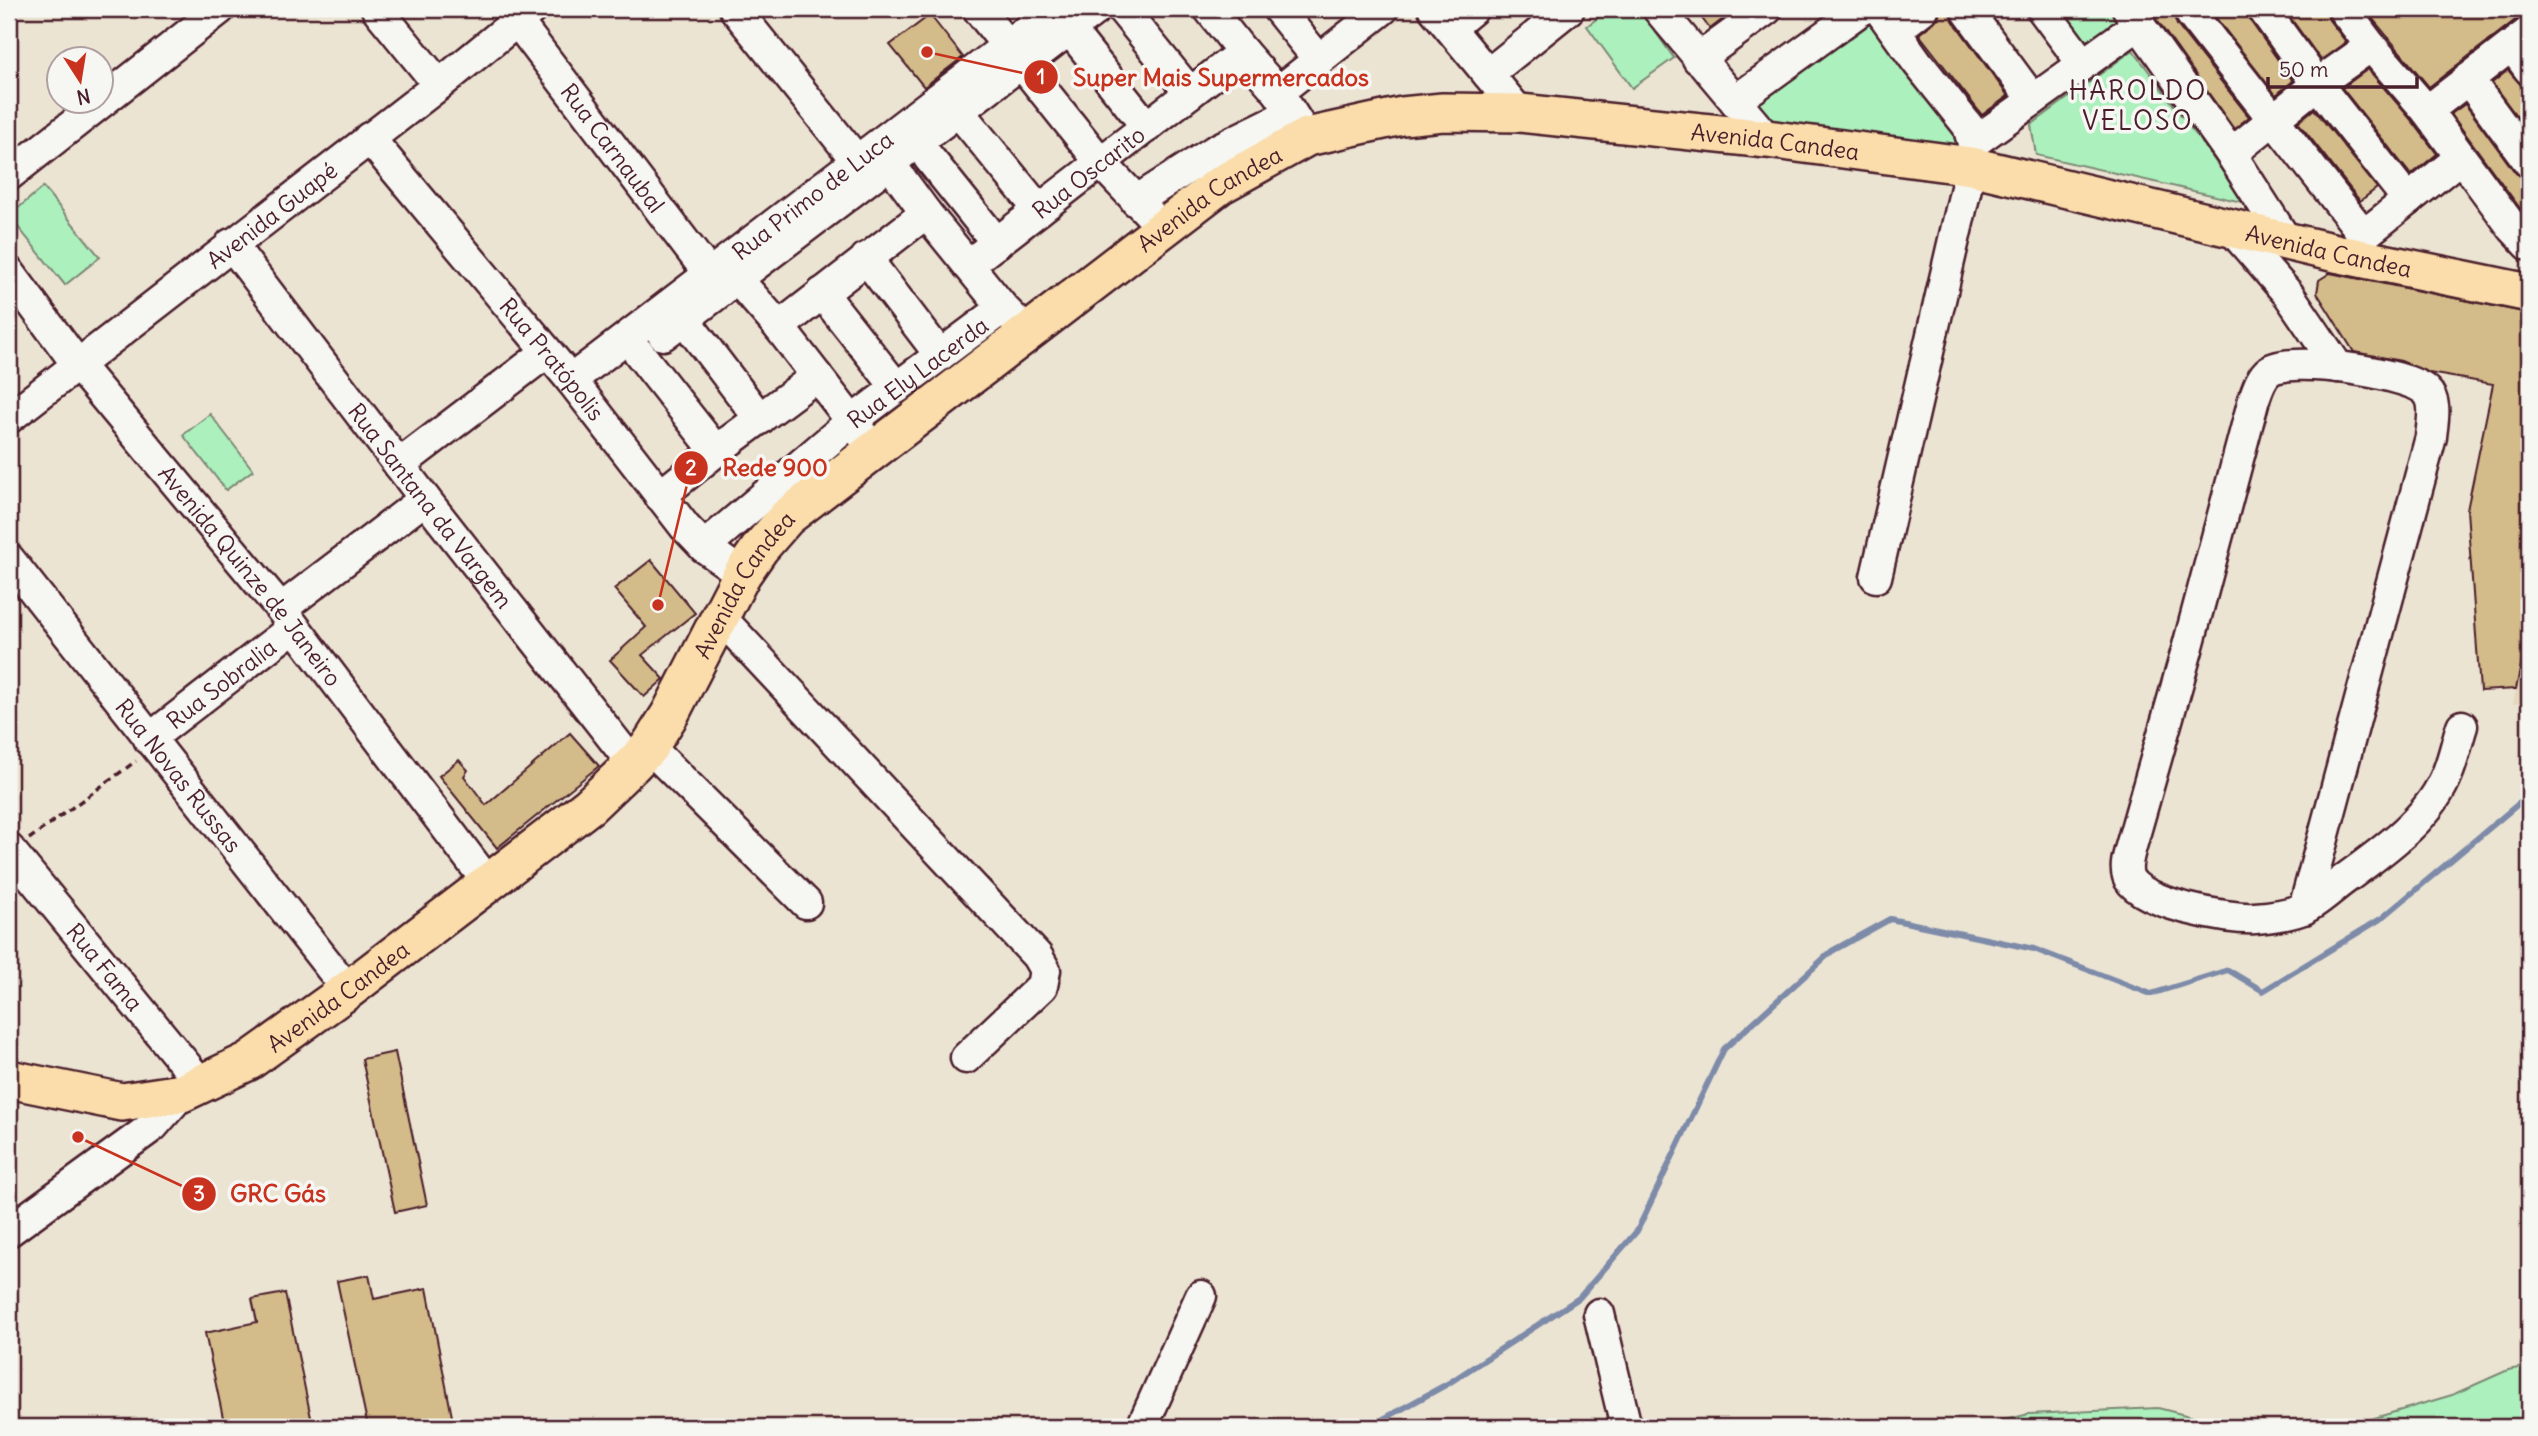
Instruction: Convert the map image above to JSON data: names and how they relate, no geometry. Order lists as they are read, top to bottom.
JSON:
{
  "streets": {
    "main road": ["Avenida Candea"],
    "street": [
      "Rua Carnaubal",
      "Rua Oscarito",
      "Rua Primo de Luca",
      "Avenida Guapé",
      "Rua Pratópolis",
      "Rua Ely Lacerda",
      "Rua Santana da Vargem",
      "Avenida Quinze de Janeiro",
      "Rua Sobralia",
      "Rua Novas Russas",
      "Rua Fama"
    ]
  },
  "crossings": [
    ["Avenida Candea", "Rua Carnaubal"],
    ["Avenida Candea", "Rua Pratópolis"],
    ["Avenida Candea", "Rua Ely Lacerda"],
    ["Avenida Candea", "Rua Santana da Vargem"],
    ["Avenida Candea", "Avenida Quinze de Janeiro"],
    ["Avenida Candea", "Rua Novas Russas"],
    ["Avenida Candea", "Rua Fama"],
    ["Rua Carnaubal", "Rua Primo de Luca"],
    ["Rua Carnaubal", "Avenida Guapé"],
    ["Rua Carnaubal", "Rua Ely Lacerda"],
    ["Rua Primo de Luca", "Rua Pratópolis"],
    ["Avenida Guapé", "Rua Pratópolis"],
    ["Avenida Guapé", "Rua Santana da Vargem"],
    ["Avenida Guapé", "Avenida Quinze de Janeiro"],
    ["Rua Pratópolis", "Rua Ely Lacerda"],
    ["Rua Santana da Vargem", "Rua Sobralia"],
    ["Avenida Quinze de Janeiro", "Rua Sobralia"],
    ["Rua Sobralia", "Rua Novas Russas"]
  ],
  "districts": ["HAROLDO VELOSO"],
  "places": ["Super Mais Supermercados", "Rede 900", "GRC Gás"],
  "scale_bar": "50 m",
  "north": "bottom"
}
